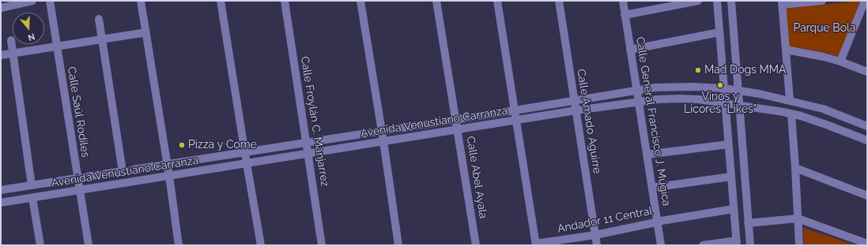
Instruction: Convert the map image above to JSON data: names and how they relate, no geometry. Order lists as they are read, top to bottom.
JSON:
{
  "streets": {
    "street": [
      "Calle Saúl Rodiles",
      "Calle Froylán C. Manjarrez",
      "Calle Amado Aguirre",
      "Calle General Francisco J. Múgica",
      "Avenida Venustiano Carranza",
      "Calle Abel Ayala",
      "Andador 11 Central"
    ]
  },
  "crossings": [
    ["Calle Saúl Rodiles", "Avenida Venustiano Carranza"],
    ["Calle Froylán C. Manjarrez", "Avenida Venustiano Carranza"],
    ["Calle Amado Aguirre", "Avenida Venustiano Carranza"],
    ["Calle Amado Aguirre", "Andador 11 Central"],
    ["Calle General Francisco J. Múgica", "Avenida Venustiano Carranza"],
    ["Calle General Francisco J. Múgica", "Andador 11 Central"],
    ["Avenida Venustiano Carranza", "Calle Abel Ayala"]
  ],
  "parks": ["Parque Bola"],
  "places": ["Mad Dogs MMA", "Vinos y Licores \"Likes\"", "Pizza y Come"],
  "north": "bottom"
}
